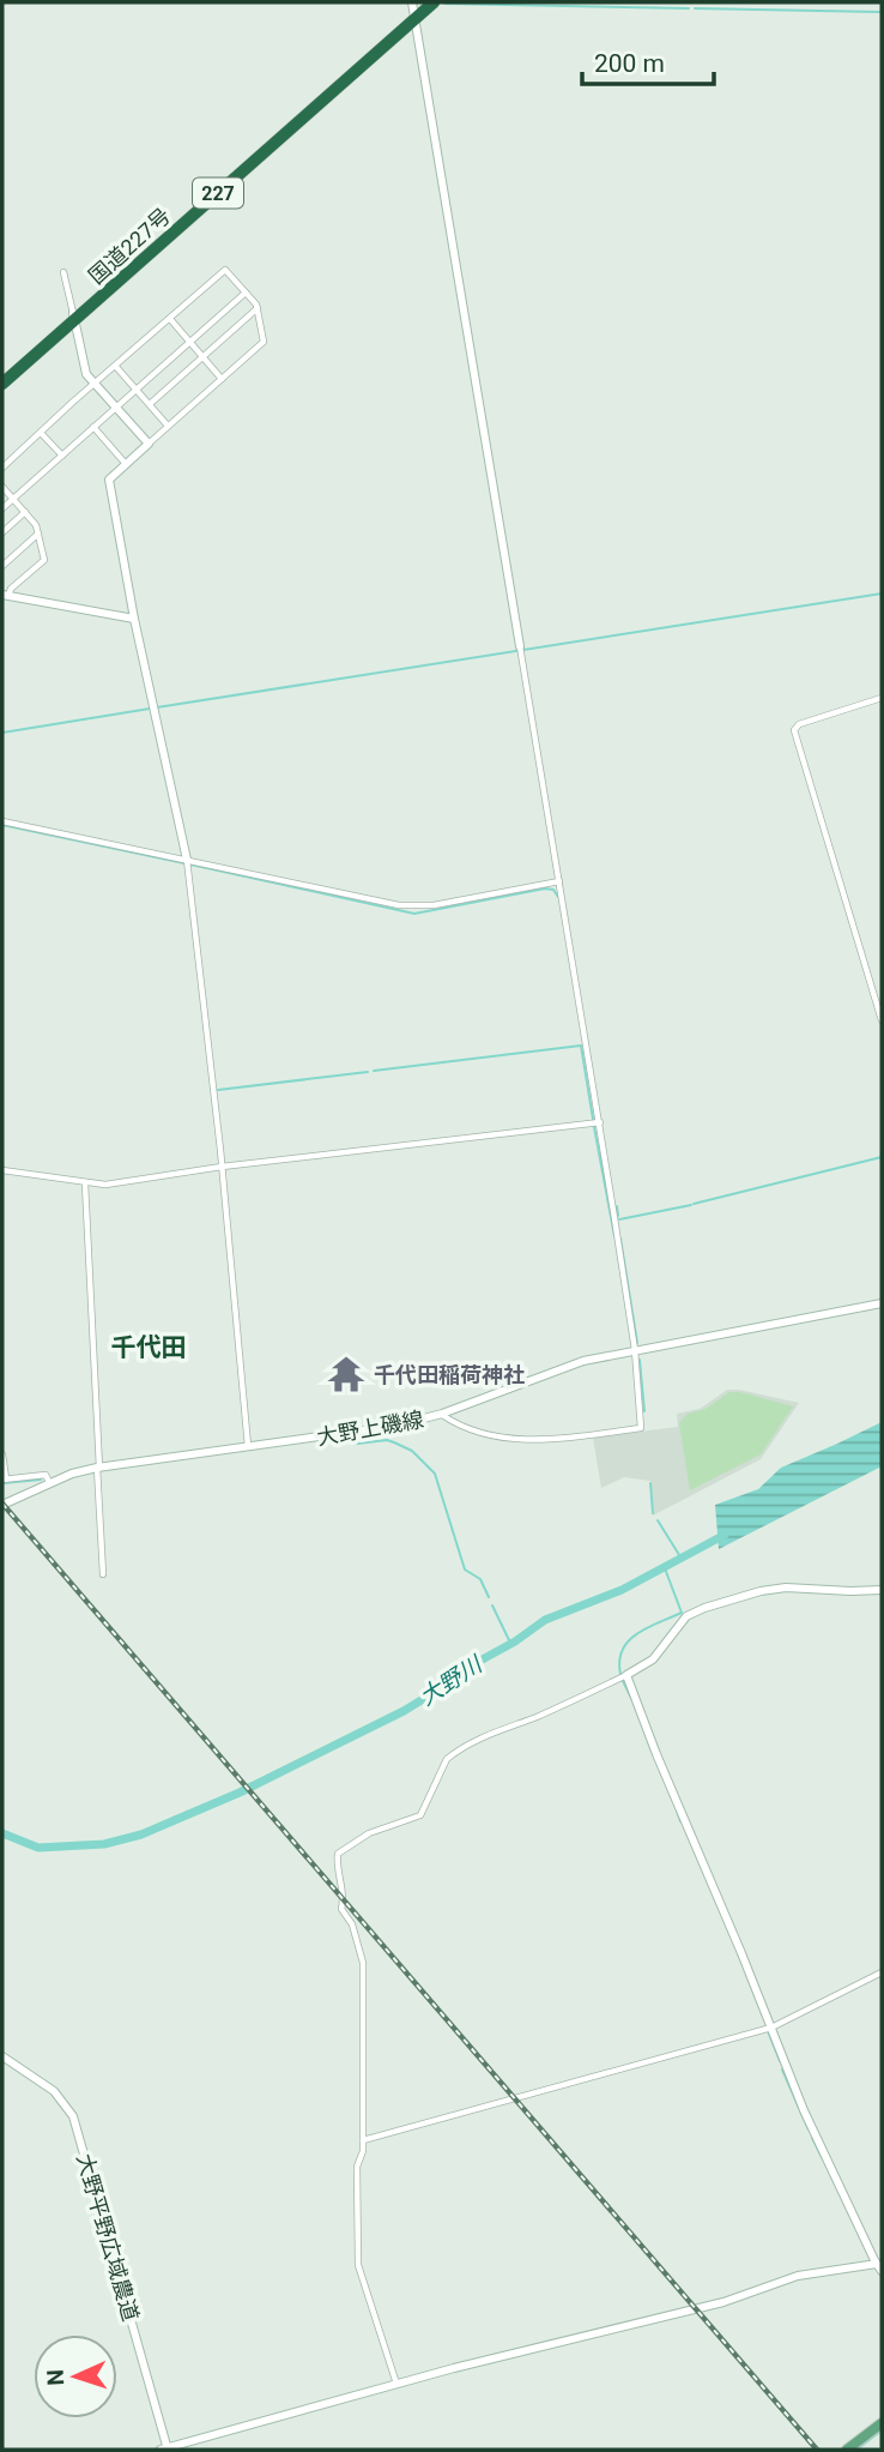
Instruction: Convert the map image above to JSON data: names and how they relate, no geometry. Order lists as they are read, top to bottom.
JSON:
{
  "streets": {
    "highway": ["227", "国道227号"],
    "street": ["大野上磯線", "大野平野広域農道"]
  },
  "districts": ["千代田"],
  "water": ["大野川"],
  "places": {
    "temple": ["千代田稲荷神社"]
  },
  "scale_bar": "200 m",
  "north": "left"
}
